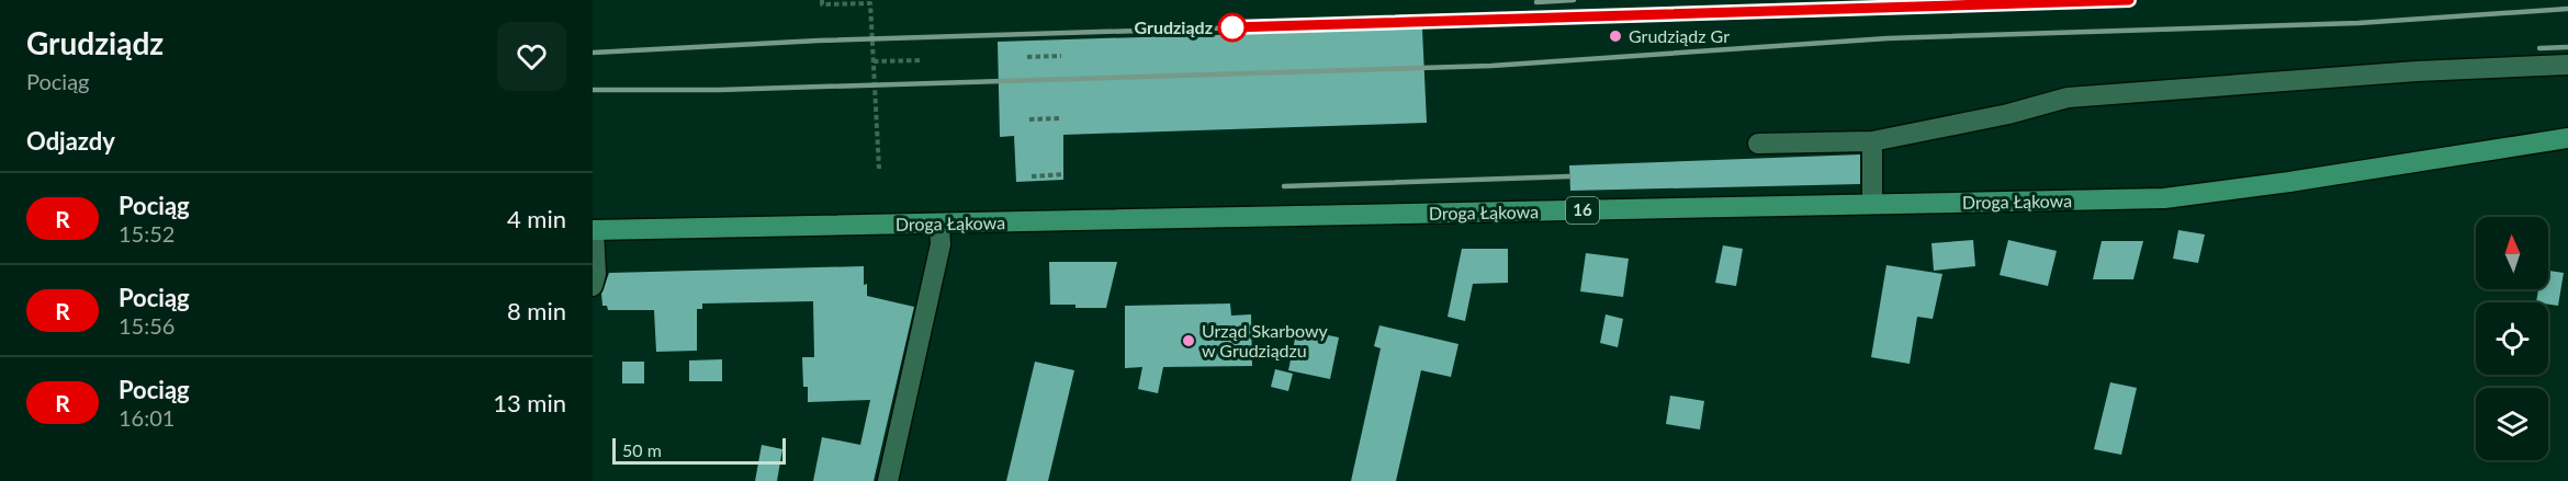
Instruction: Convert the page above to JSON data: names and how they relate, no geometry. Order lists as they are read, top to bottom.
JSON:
{
  "streets": {
    "main road": ["Droga Łąkowa", "16"]
  },
  "places": ["Grudziądz", "Grudziądz Gr", "Urząd Skarbowy w Grudziądzu"],
  "scale_bar": "50 m",
  "north": "top",
  "page": {
    "heading": [
      ["Grudziądz", "Pociąg"],
      "Odjazdy"
    ],
    "list": [
      {
        "mark": "R",
        "name": "Pociąg",
        "note": "15:52",
        "value": "4 min"
      },
      {
        "mark": "R",
        "name": "Pociąg",
        "note": "15:56",
        "value": "8 min"
      },
      {
        "mark": "R",
        "name": "Pociąg",
        "note": "16:01",
        "value": "13 min"
      }
    ],
    "scale": "50 m"
  }
}
